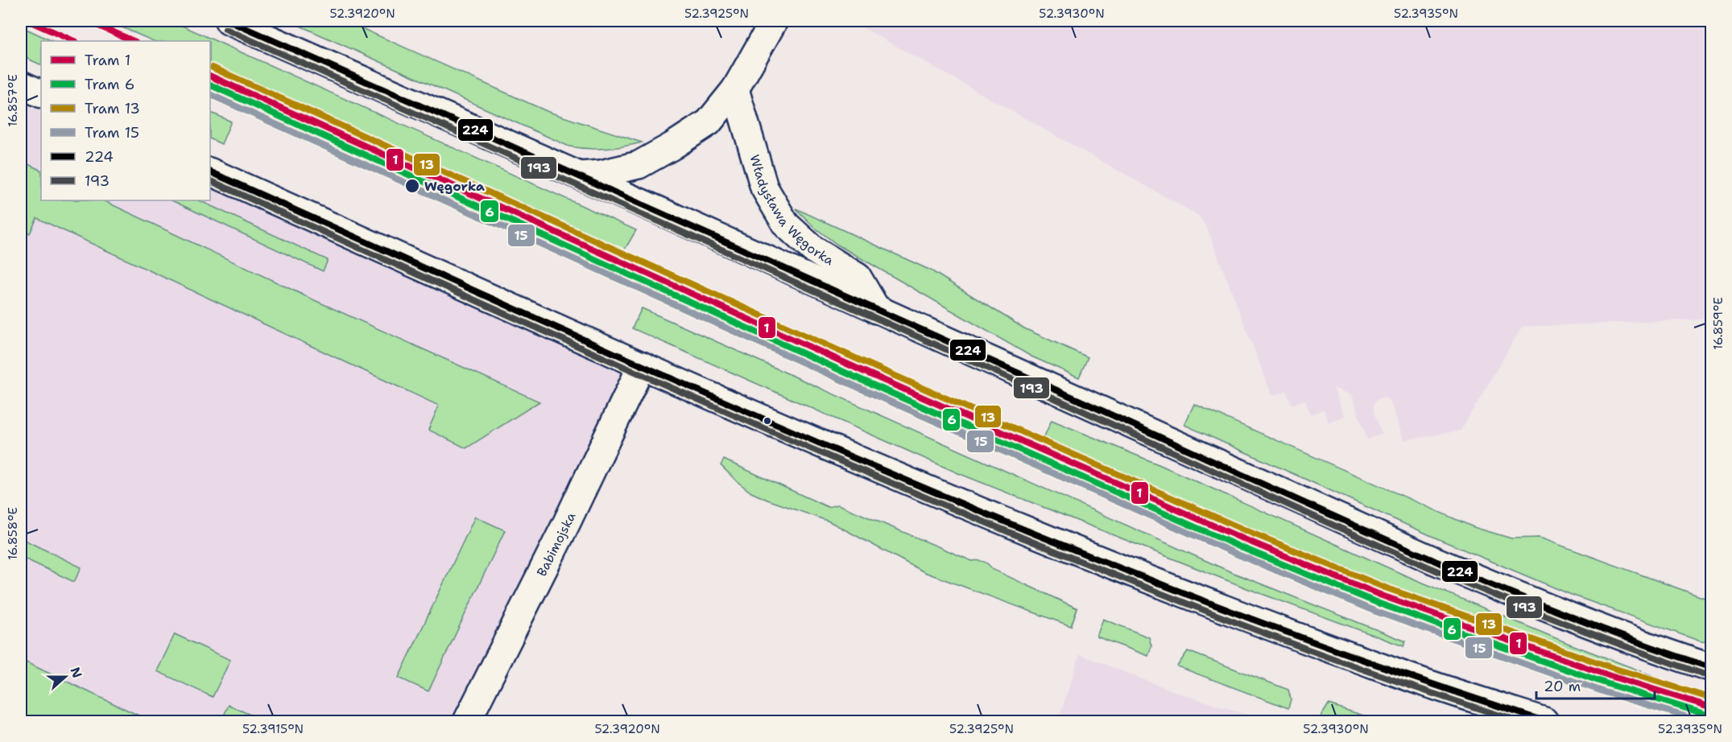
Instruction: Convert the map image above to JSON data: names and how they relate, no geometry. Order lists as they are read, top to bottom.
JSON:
{
  "streets": {
    "street": ["Władysława Węgorka", "Babimojska"]
  },
  "places": ["Węgorka"],
  "lines": [
    "tram line 1",
    "transit line 224",
    "transit line 193",
    "tram line 13",
    "tram line 6",
    "tram line 15"
  ],
  "legend": [
    "Tram 1",
    "Tram 6",
    "Tram 13",
    "Tram 15",
    "224",
    "193"
  ],
  "scale_bar": "20 m",
  "north": "right",
  "coordinates": [
    "52.3920°N",
    "52.3925°N",
    "52.3930°N",
    "52.3935°N",
    "16.857°E",
    "16.859°E",
    "16.858°E",
    "52.3915°N"
  ]
}
